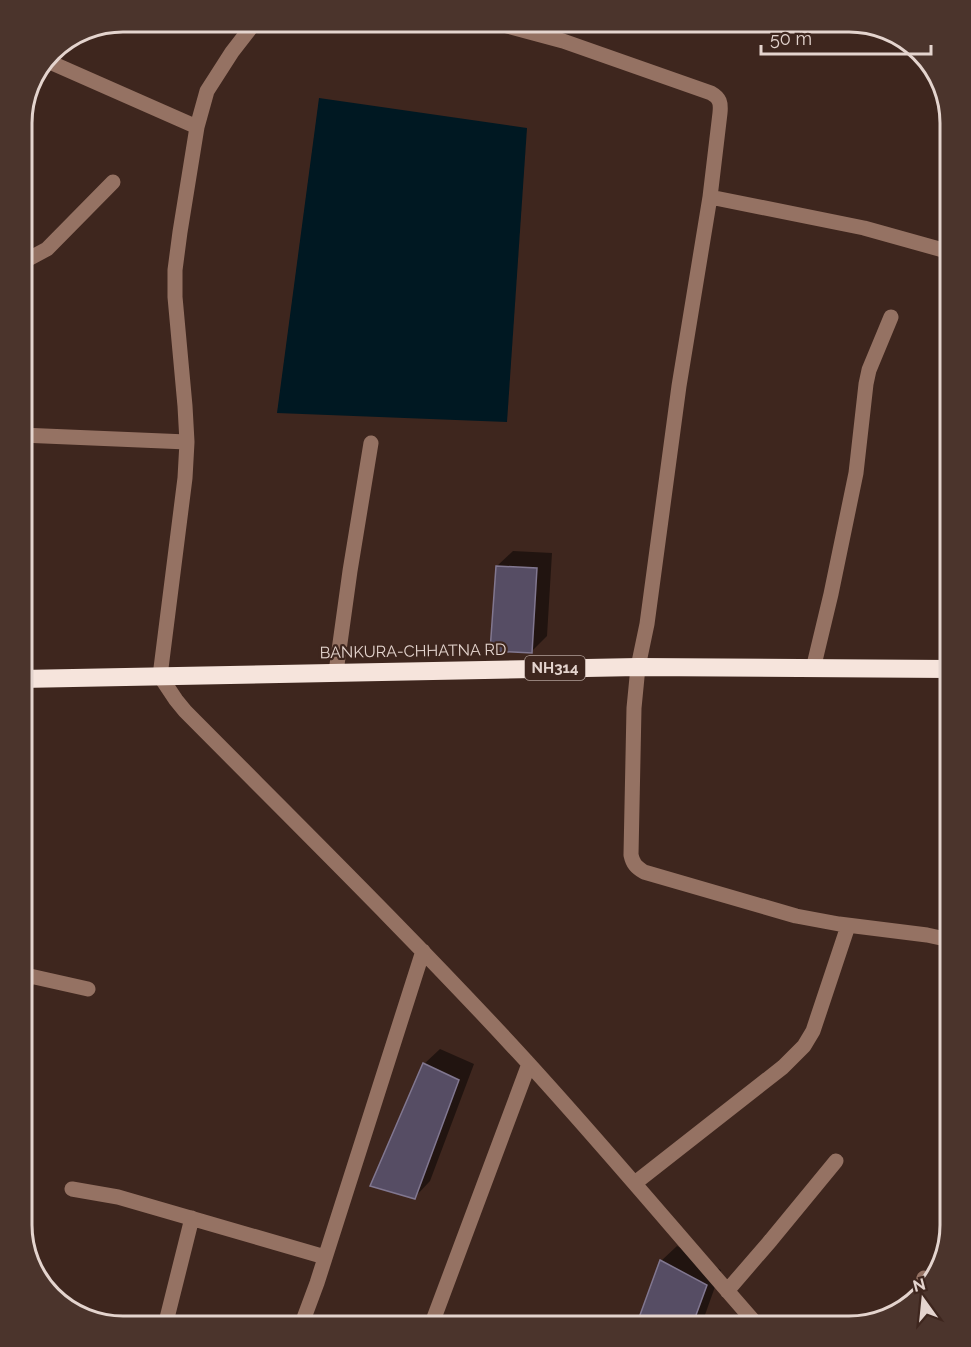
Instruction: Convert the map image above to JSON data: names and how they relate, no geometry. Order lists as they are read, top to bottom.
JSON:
{
  "streets": {
    "highway": ["BANKURA-CHHATNA RD", "NH314"]
  },
  "scale_bar": "50 m",
  "north": "top"
}
